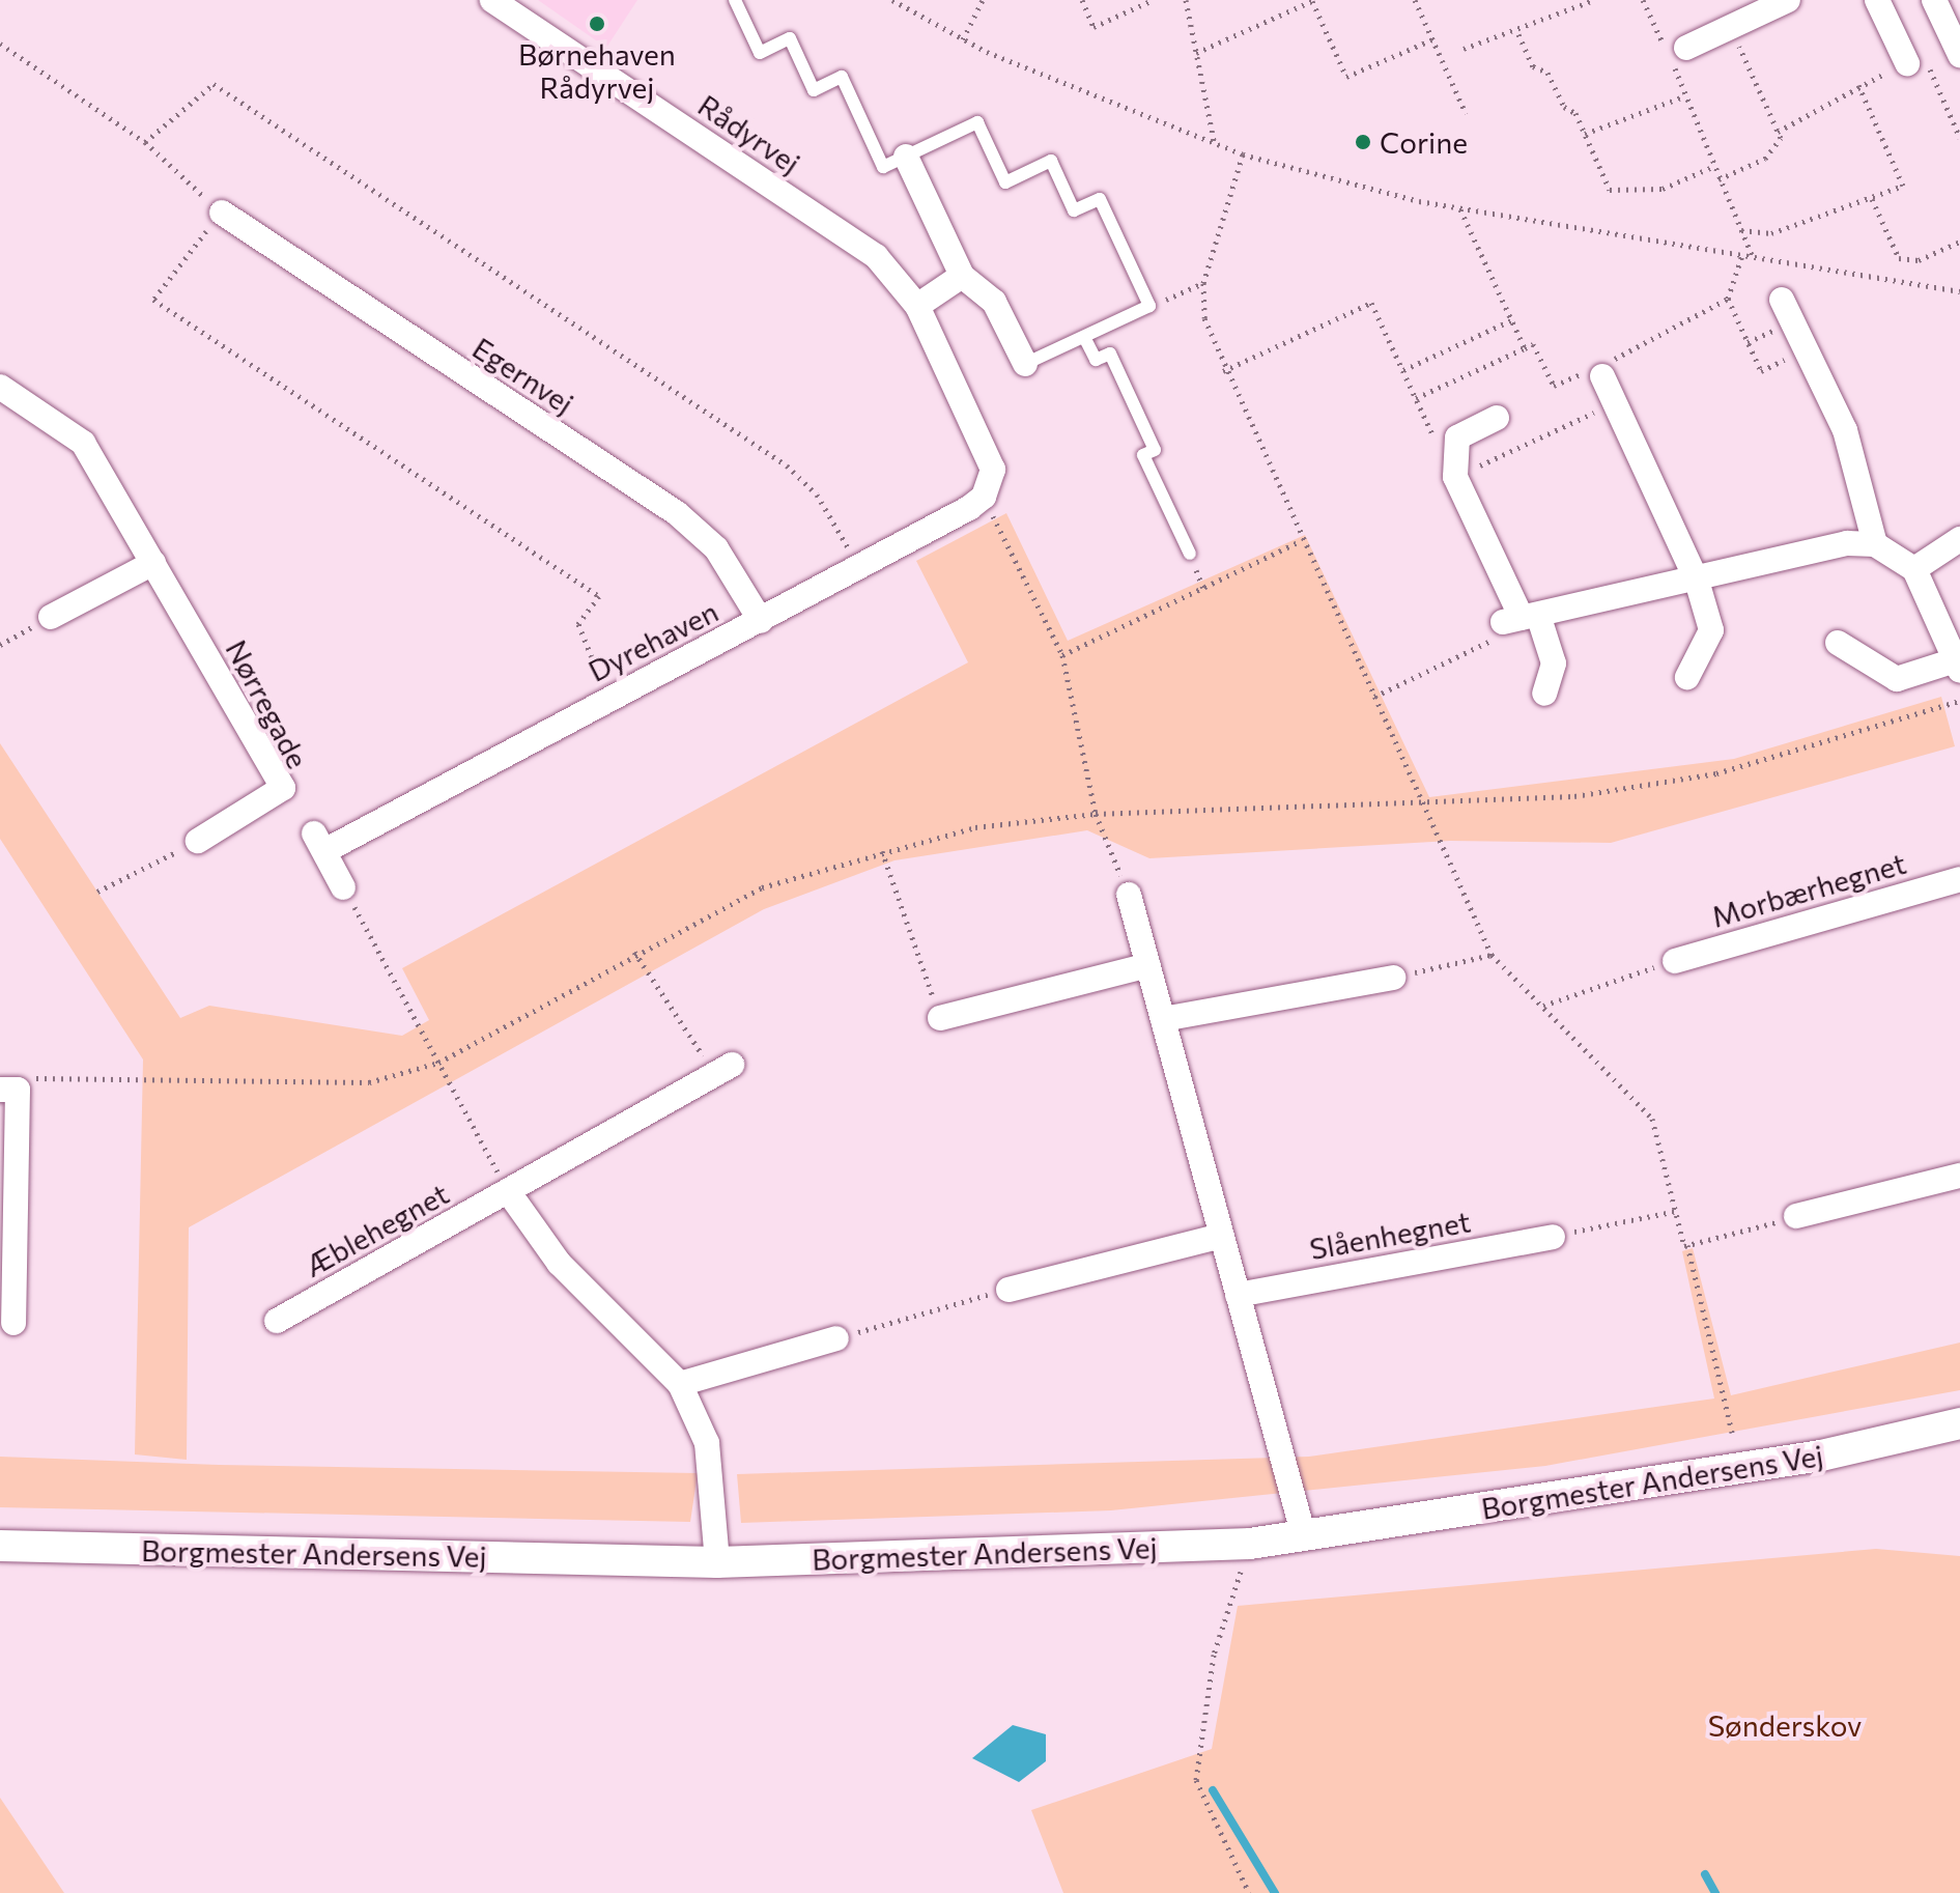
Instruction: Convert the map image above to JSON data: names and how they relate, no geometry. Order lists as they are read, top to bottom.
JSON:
{
  "streets": {
    "street": [
      "Rådyrvej",
      "Egernvej",
      "Dyrehaven",
      "Nørregade",
      "Morbærhegnet",
      "Æblehegnet",
      "Slåenhegnet",
      "Borgmester Andersens Vej"
    ]
  },
  "crossings": [
    ["Rådyrvej", "Dyrehaven"],
    ["Egernvej", "Dyrehaven"]
  ],
  "parks": ["Sønderskov"],
  "places": ["Børnehaven Rådyrvej", "Corine"]
}
